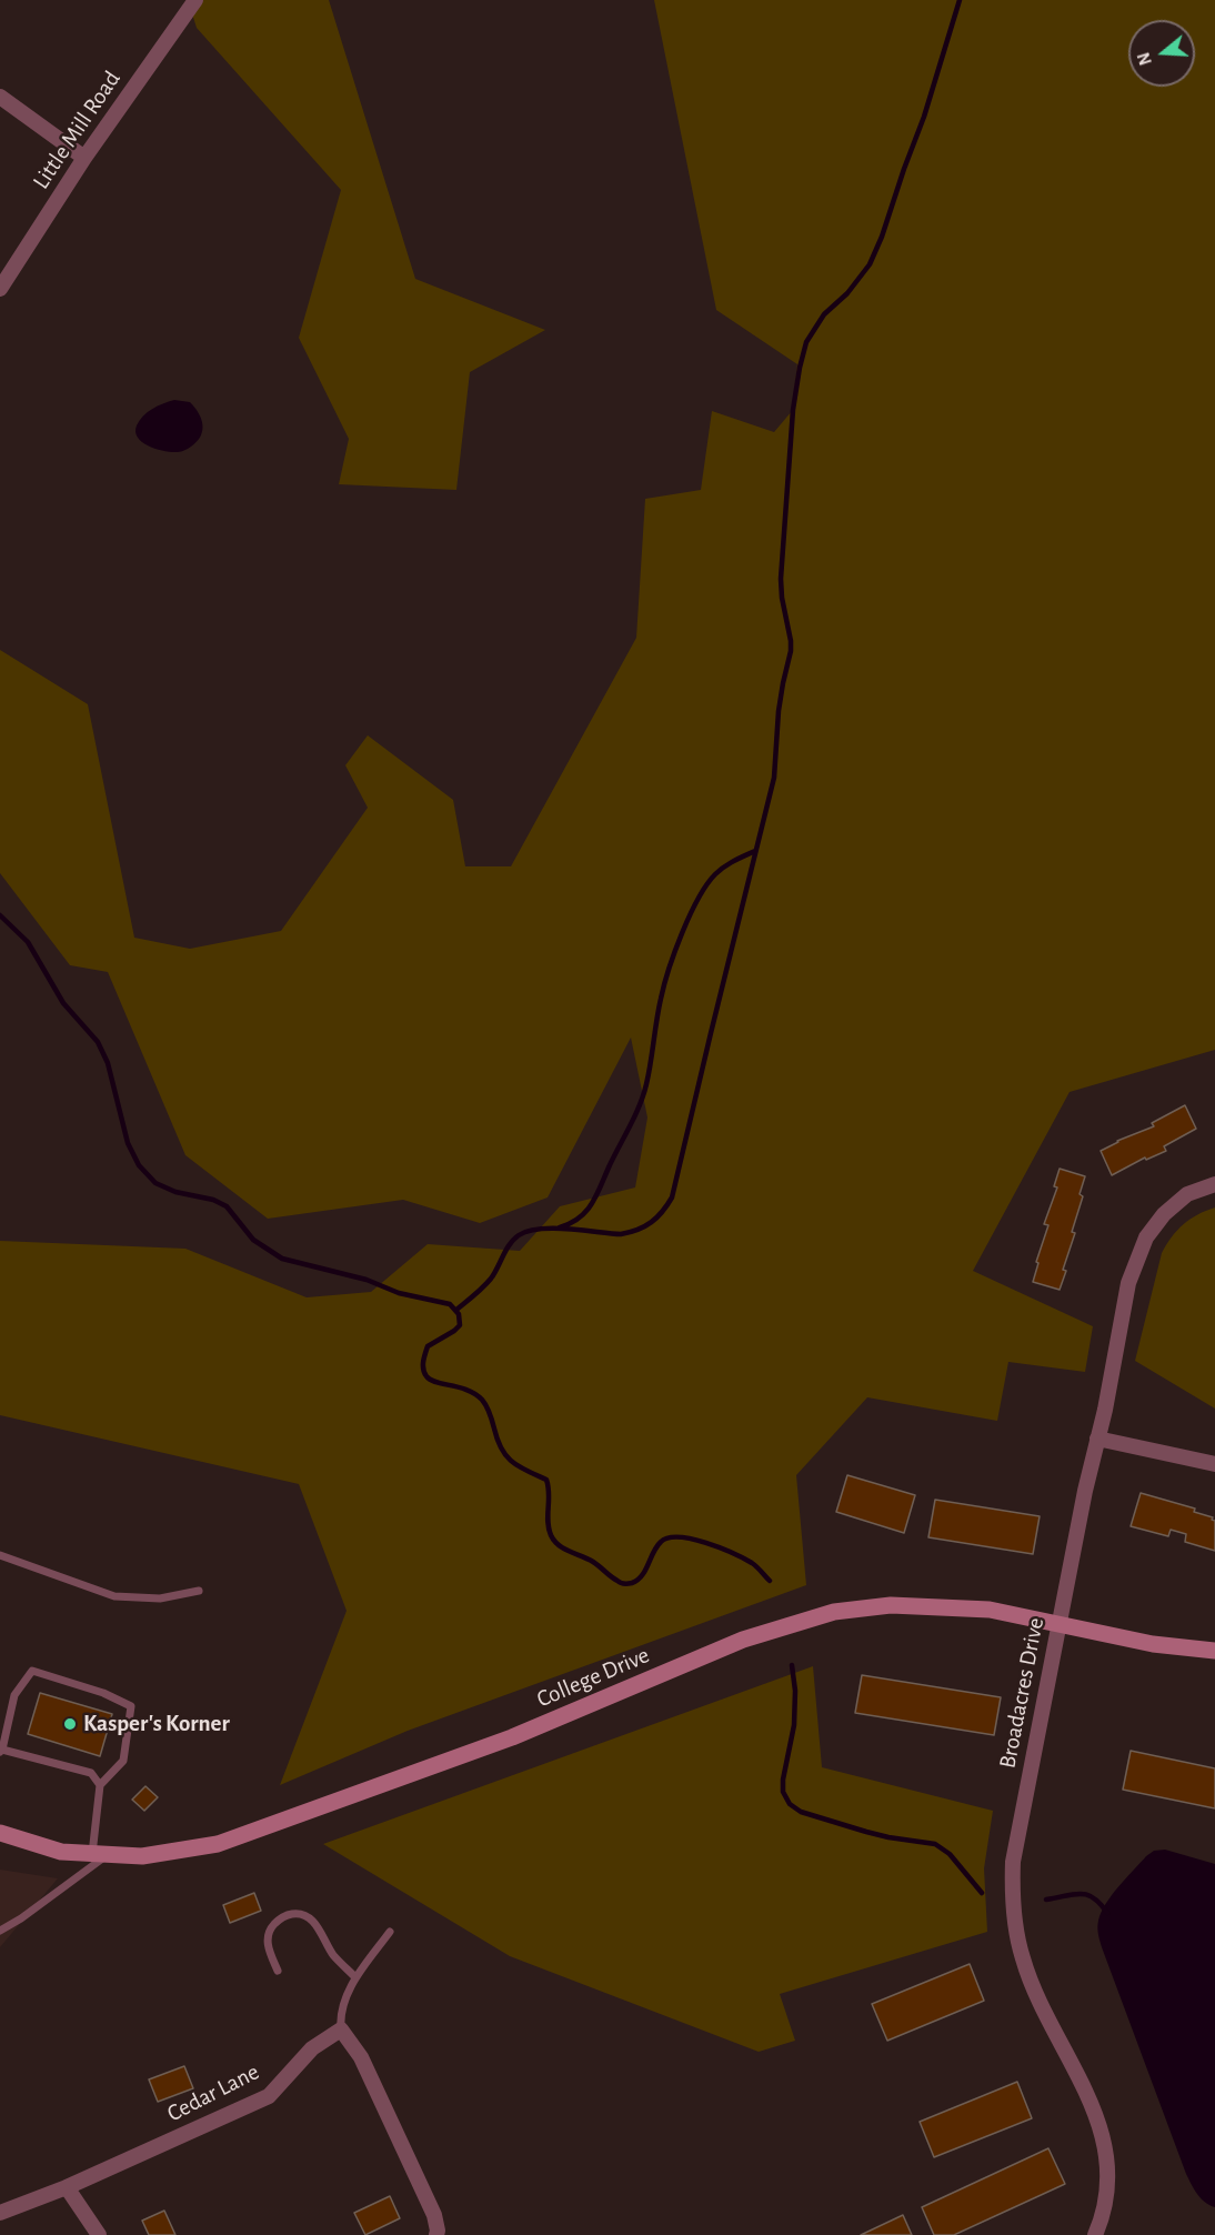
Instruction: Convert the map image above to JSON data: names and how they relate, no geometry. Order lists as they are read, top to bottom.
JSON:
{
  "streets": {
    "main road": ["College Drive"],
    "street": ["Little Mill Road", "Broadacres Drive", "Cedar Lane"]
  },
  "crossings": [
    ["College Drive", "Broadacres Drive"]
  ],
  "places": ["Kasper's Korner"],
  "north": "left"
}
